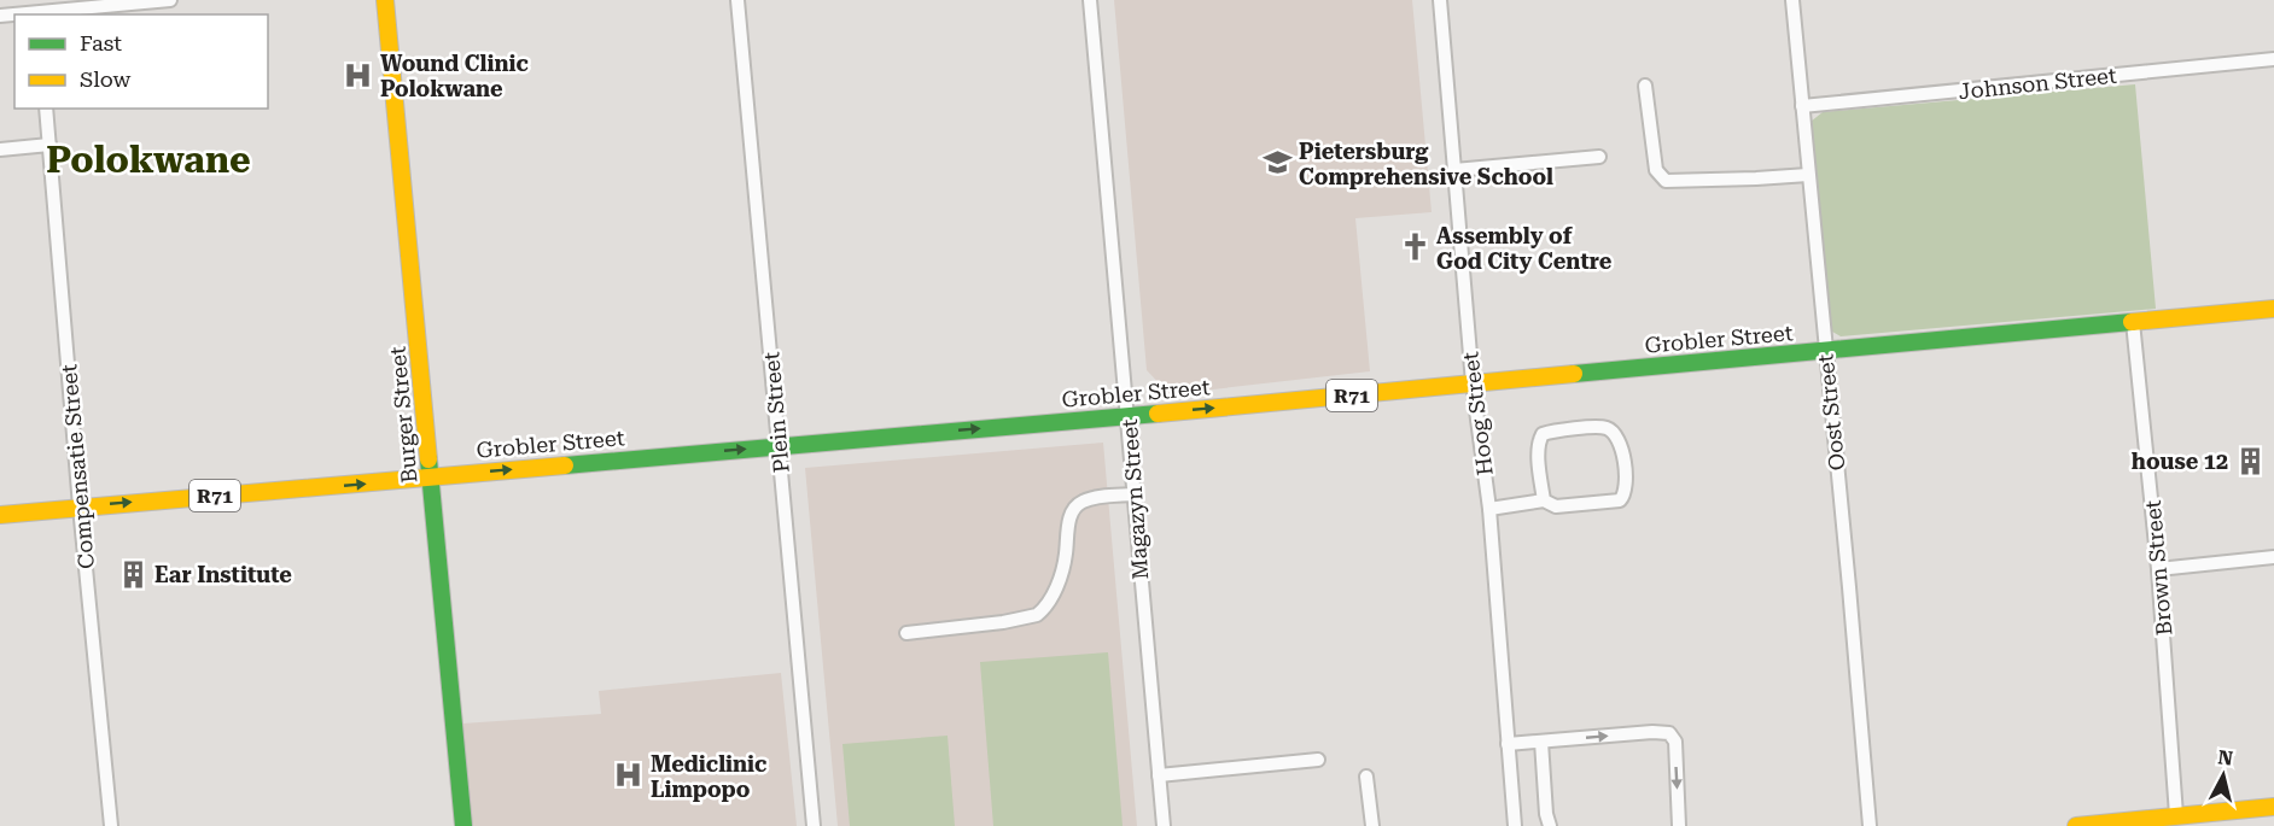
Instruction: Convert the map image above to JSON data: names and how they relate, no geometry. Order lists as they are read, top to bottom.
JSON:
{
  "streets": {
    "main road": ["Grobler Street", "R71", "Burger Street"],
    "street": [
      "Johnson Street",
      "Plein Street",
      "Oost Street",
      "Hoog Street",
      "Compensatie Street",
      "Magazyn Street",
      "Brown Street"
    ]
  },
  "crossings": [
    ["Johnson Street", "Oost Street"],
    ["Grobler Street", "Plein Street"],
    ["Grobler Street", "Oost Street"],
    ["Grobler Street", "Hoog Street"],
    ["Grobler Street", "Burger Street"],
    ["Grobler Street", "Compensatie Street"],
    ["Grobler Street", "Magazyn Street"],
    ["Grobler Street", "Brown Street"]
  ],
  "one_way": ["Grobler Street"],
  "districts": ["Polokwane"],
  "places": {
    "hospital": ["Wound Clinic Polokwane", "Mediclinic Limpopo"],
    "school or university": ["Pietersburg Comprehensive School"],
    "church": ["Assembly of God City Centre"],
    "building": ["house 12", "Ear Institute"]
  },
  "legend": ["Fast", "Slow"],
  "north": "top"
}
